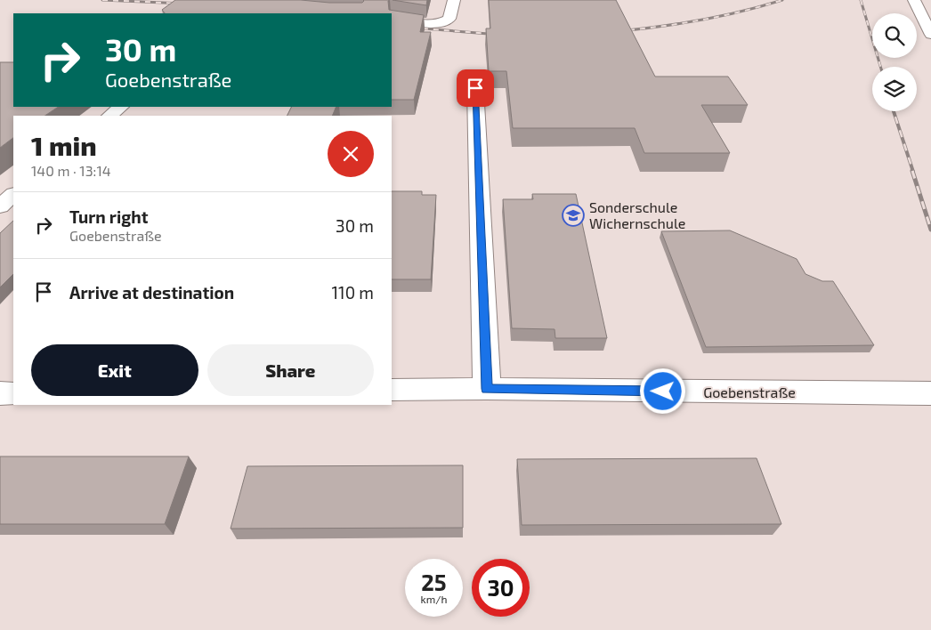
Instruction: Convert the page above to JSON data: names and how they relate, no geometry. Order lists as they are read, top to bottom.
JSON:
{
  "streets": {
    "street": ["Goebenstraße"]
  },
  "places": {
    "school or university": ["Sonderschule Wichernschule"]
  },
  "page": {
    "turn": ["30 m", "Goebenstraße"],
    "heading": ["1 min", "140 m · 13:14"],
    "list": [
      {
        "name": "Turn right",
        "note": "Goebenstraße",
        "value": "30 m"
      },
      {
        "name": "Arrive at destination",
        "value": "110 m"
      }
    ],
    "buttons": ["Exit", "Share"],
    "speed": "25 km/h",
    "limit": "30"
  }
}
